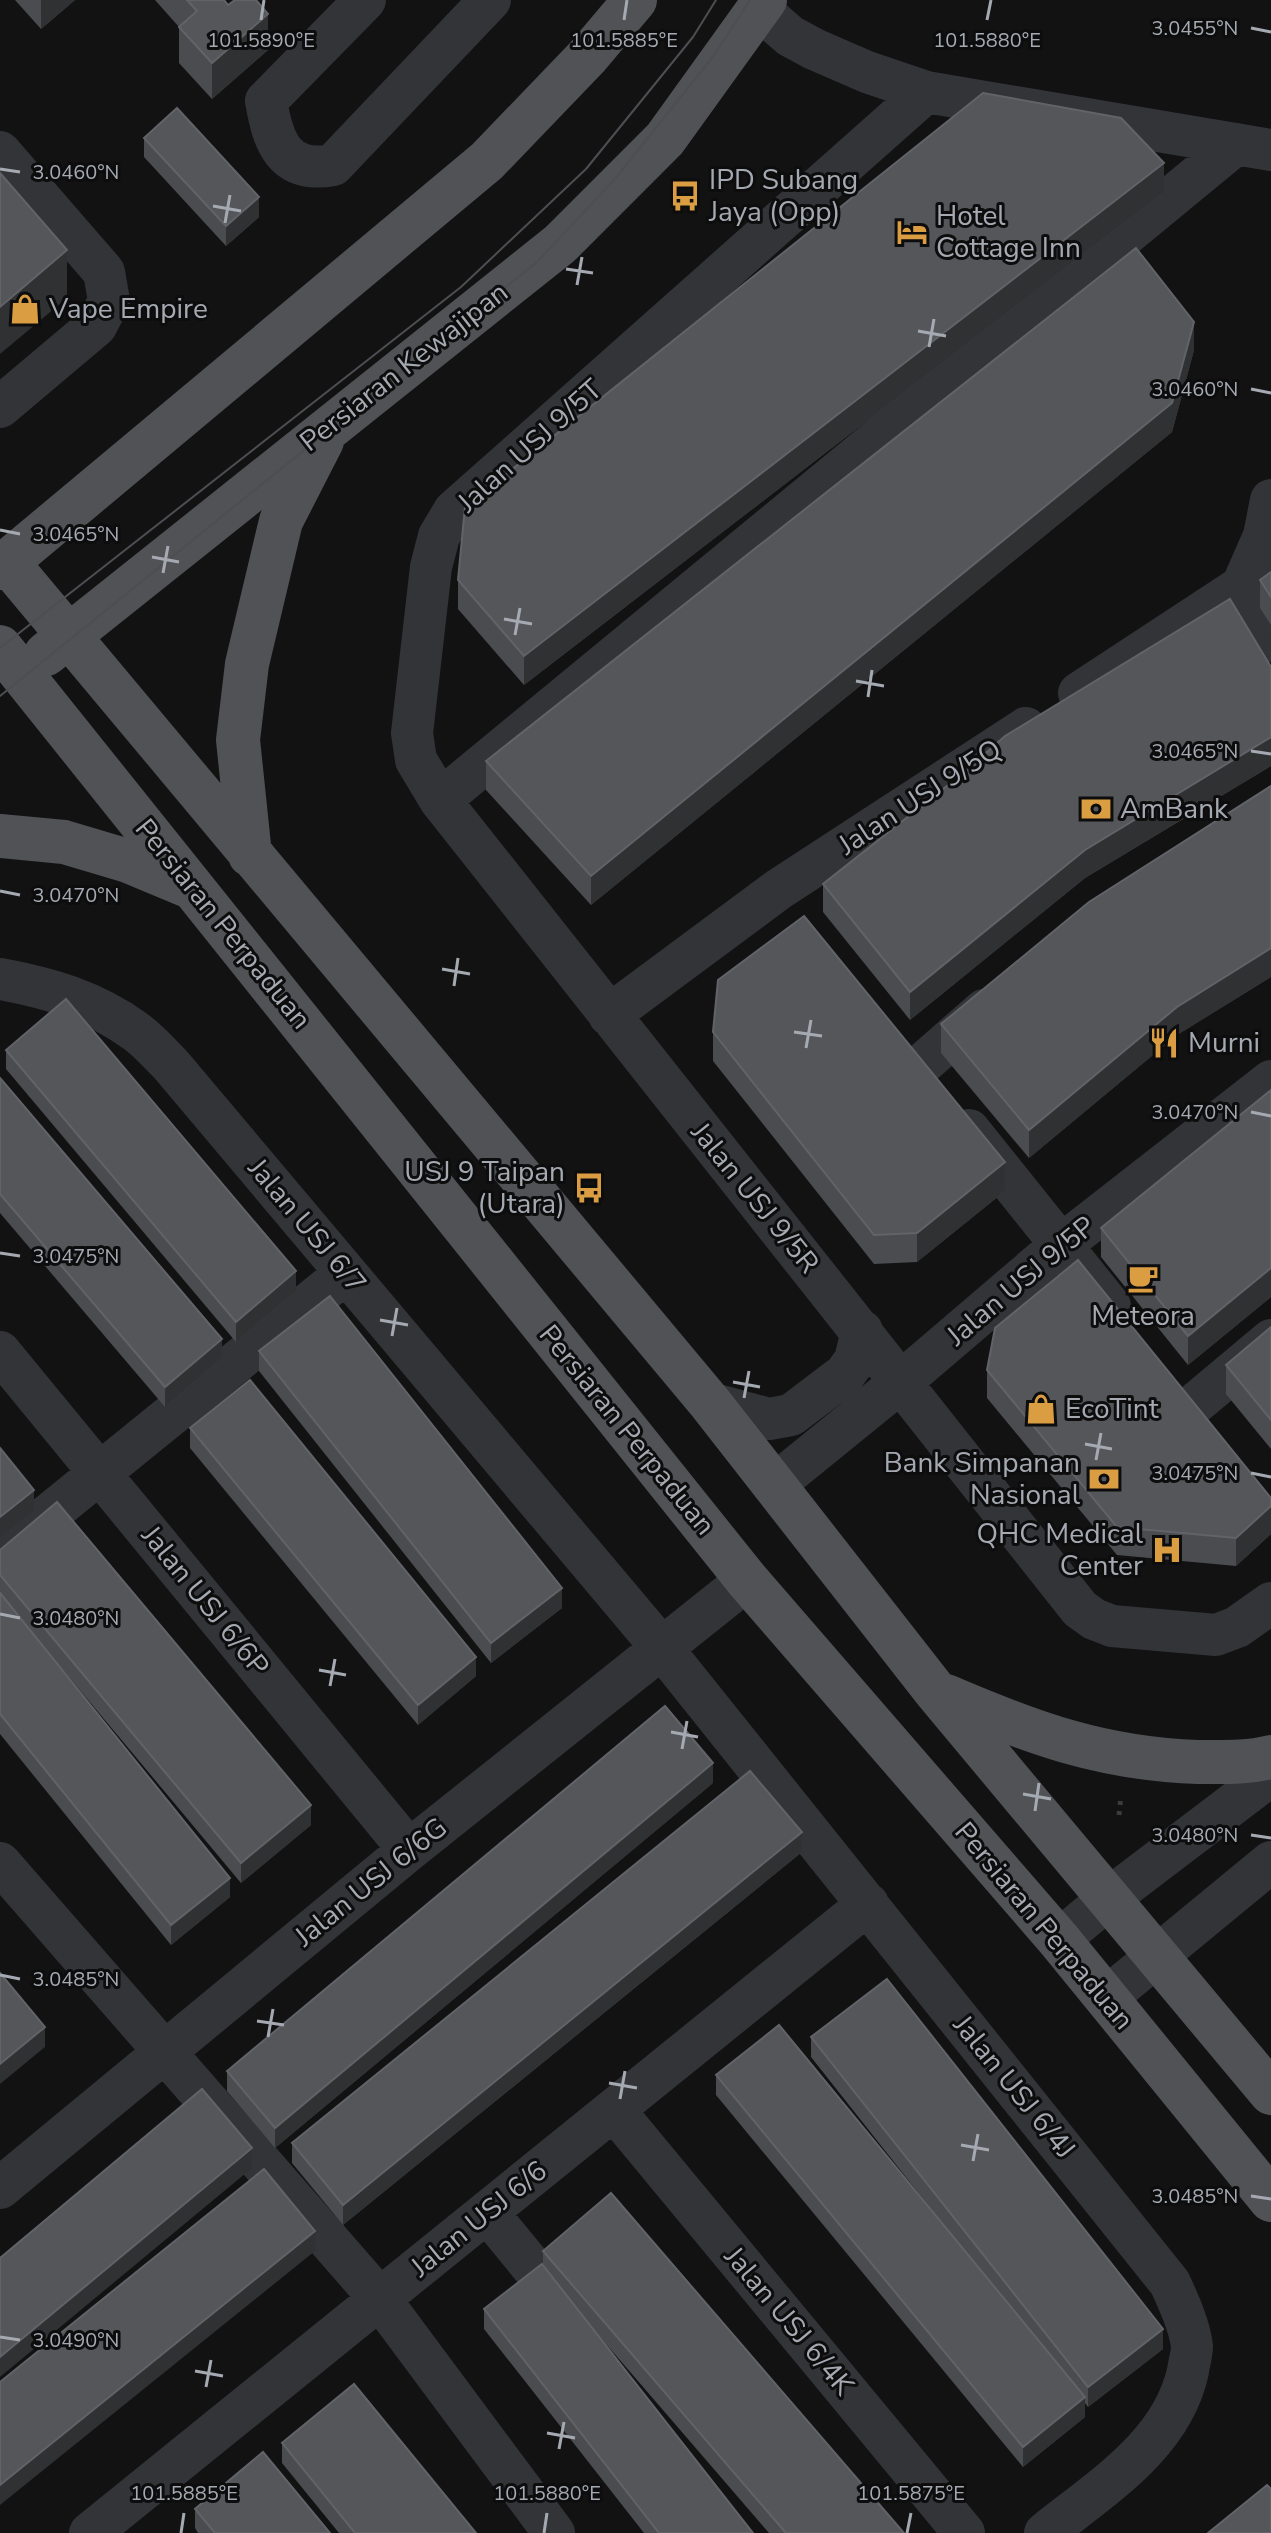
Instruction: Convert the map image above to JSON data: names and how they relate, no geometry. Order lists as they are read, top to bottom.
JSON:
{
  "streets": {
    "main road": ["Persiaran Kewajipan", "Persiaran Perpaduan"],
    "street": [
      "Jalan USJ 9/5T",
      "Jalan USJ 9/5Q",
      "Jalan USJ 9/5R",
      "Jalan USJ 6/7",
      "Jalan USJ 9/5P",
      "Jalan USJ 6/6P",
      "Jalan USJ 6/6G",
      "Jalan USJ 6/4J",
      "Jalan USJ 6/6",
      "Jalan USJ 6/4K"
    ]
  },
  "crossings": [
    ["Persiaran Kewajipan", "Persiaran Perpaduan"],
    ["Jalan USJ 9/5T", "Jalan USJ 9/5Q"],
    ["Jalan USJ 9/5T", "Jalan USJ 9/5R"],
    ["Jalan USJ 9/5Q", "Jalan USJ 9/5R"],
    ["Persiaran Perpaduan", "Jalan USJ 6/6G"],
    ["Jalan USJ 9/5R", "Jalan USJ 9/5P"],
    ["Jalan USJ 6/7", "Jalan USJ 6/6G"],
    ["Jalan USJ 6/7", "Jalan USJ 6/4J"],
    ["Jalan USJ 6/6P", "Jalan USJ 6/6G"],
    ["Jalan USJ 6/6G", "Jalan USJ 6/4J"],
    ["Jalan USJ 6/4J", "Jalan USJ 6/6"],
    ["Jalan USJ 6/6", "Jalan USJ 6/4K"]
  ],
  "places": {
    "bus stop": ["IPD Subang Jaya (Opp)", "USJ 9 Taipan (Utara)"],
    "hotel": ["Hotel Cottage Inn"],
    "shop": ["Vape Empire", "EcoTint"],
    "bank": ["AmBank", "Bank Simpanan Nasional"],
    "restaurant": ["Murni"],
    "cafe": ["Meteora"],
    "hospital": ["QHC Medical Center"]
  },
  "coordinates": [
    "3.0455°N",
    "101.5885°E",
    "101.5880°E",
    "101.5890°E",
    "3.0460°N",
    "3.0465°N",
    "3.0470°N",
    "3.0475°N",
    "3.0480°N",
    "3.0485°N",
    "3.0490°N",
    "101.5875°E"
  ]
}
